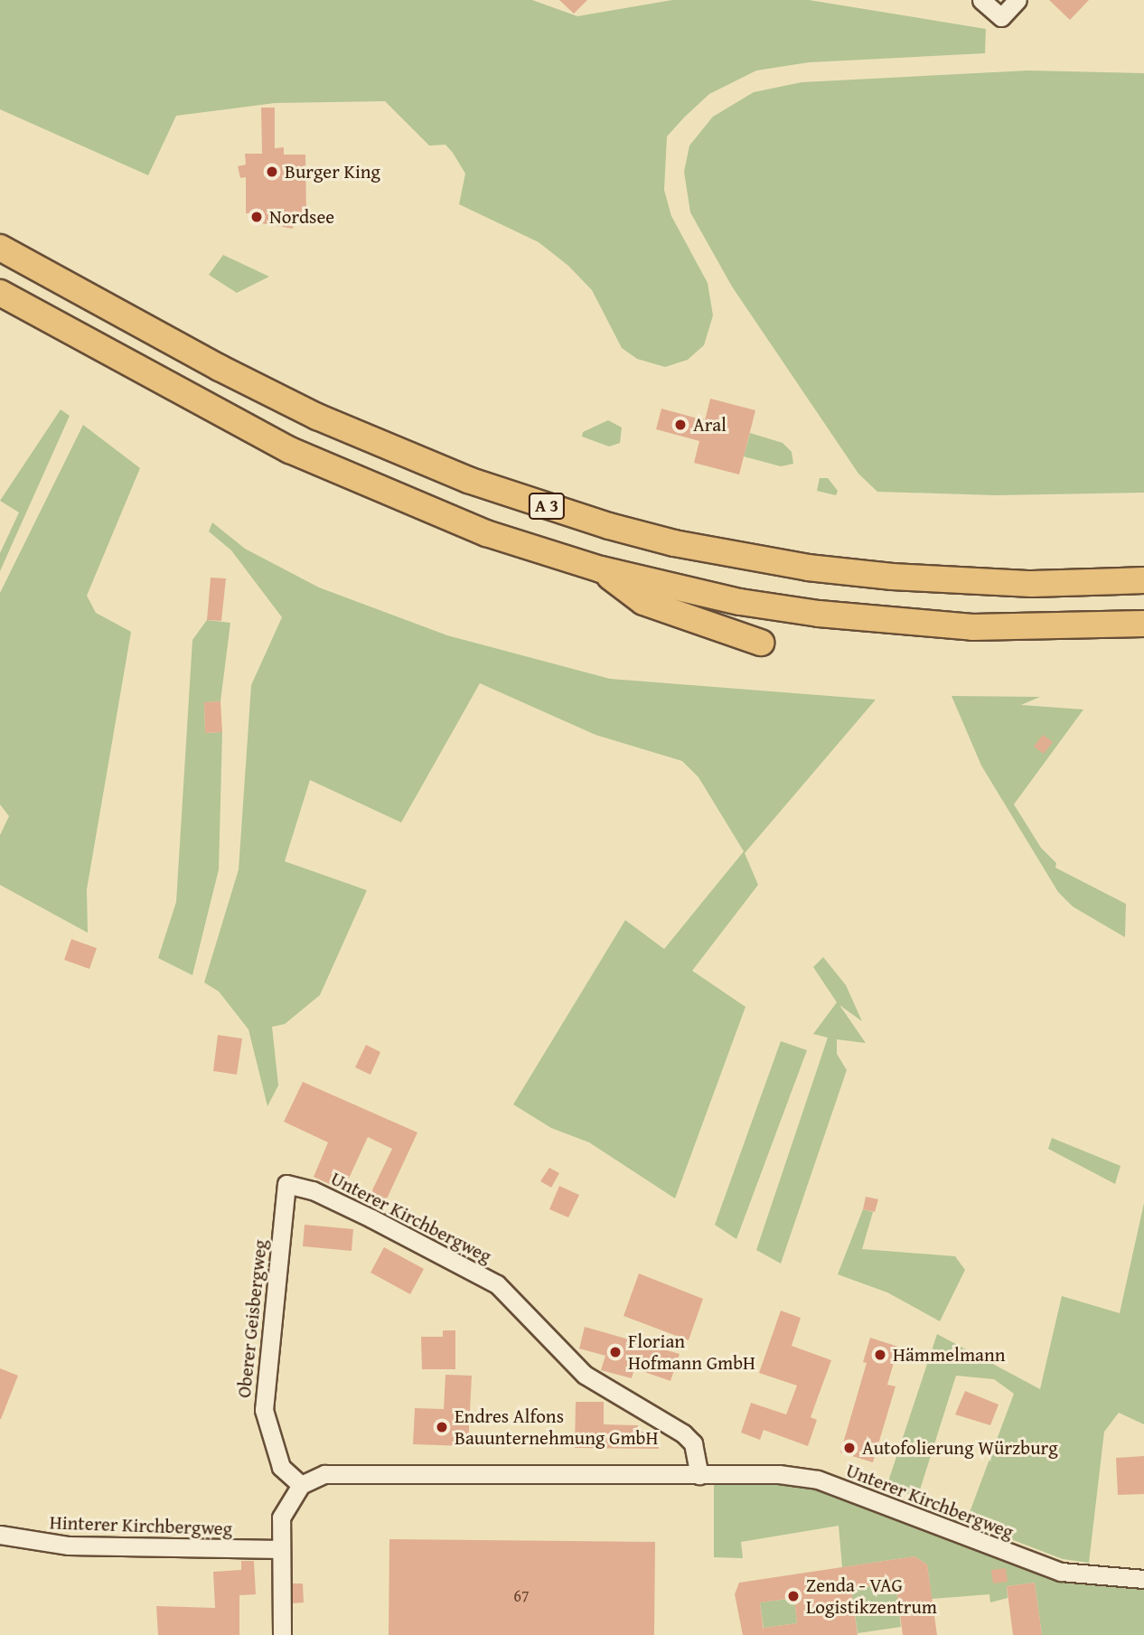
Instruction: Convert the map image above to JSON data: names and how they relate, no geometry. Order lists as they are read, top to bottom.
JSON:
{
  "streets": {
    "highway": ["A 3"],
    "street": ["Unterer Kirchbergweg", "Oberer Geisbergweg", "Hinterer Kirchbergweg"]
  },
  "crossings": [
    ["Unterer Kirchbergweg", "Oberer Geisbergweg"]
  ],
  "places": [
    "Burger King",
    "Nordsee",
    "Aral",
    "Florian Hofmann GmbH",
    "Hämmelmann",
    "Endres Alfons Bauunternehmung GmbH",
    "Autofolierung Würzburg",
    "Zenda - VAG Logistikzentrum"
  ],
  "house_numbers": ["67"]
}
